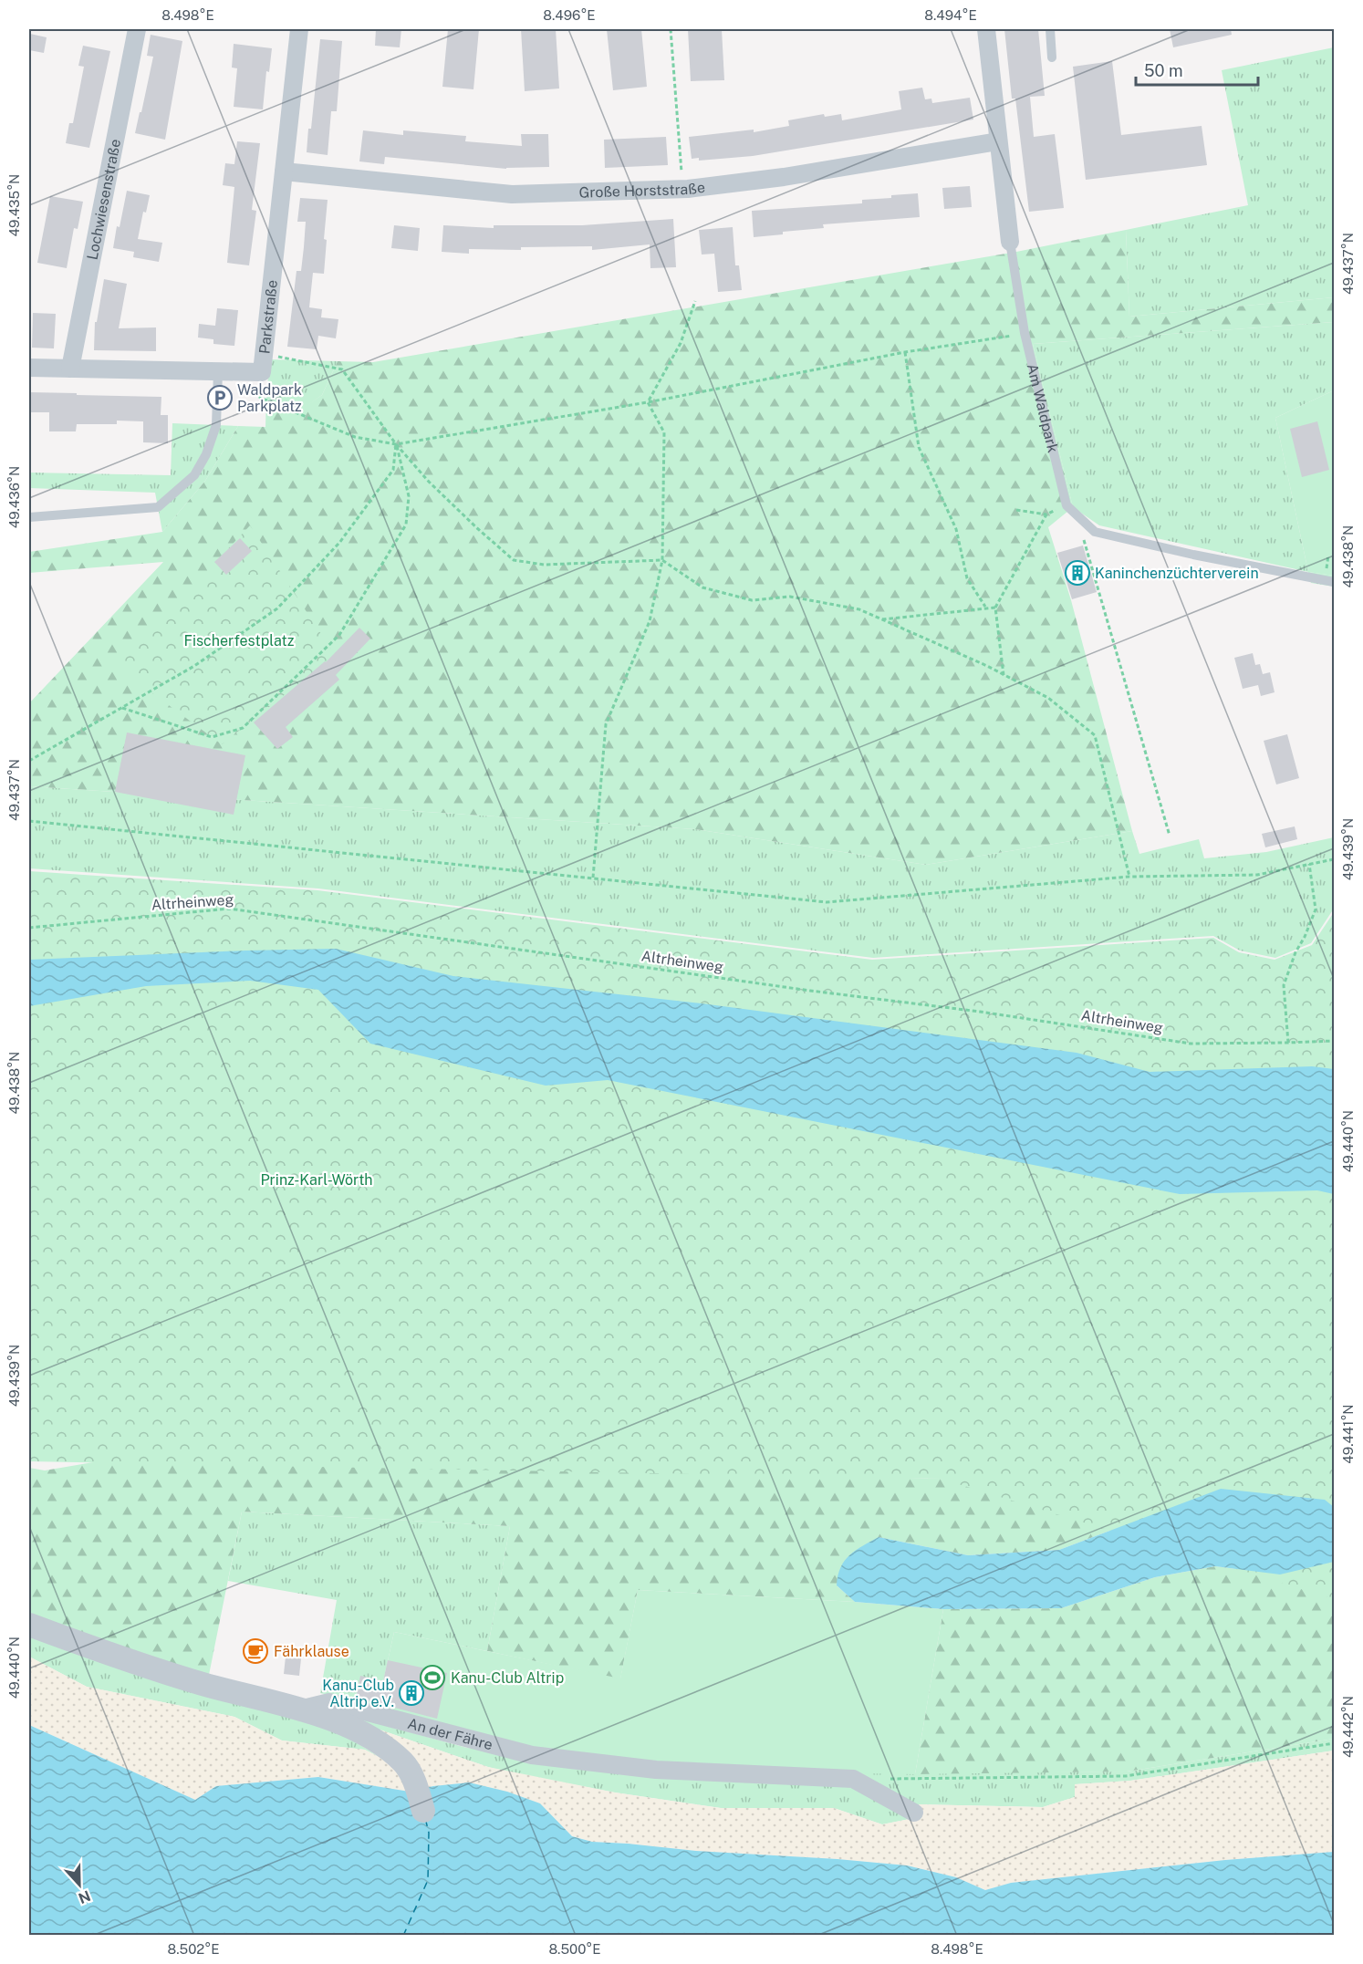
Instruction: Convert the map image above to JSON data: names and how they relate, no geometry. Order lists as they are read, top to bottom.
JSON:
{
  "streets": {
    "street": [
      "Große Horststraße",
      "Lochwiesenstraße",
      "Parkstraße",
      "Am Waldpark",
      "An der Fähre"
    ],
    "path": ["Altrheinweg"]
  },
  "crossings": [
    ["Große Horststraße", "Parkstraße"],
    ["Große Horststraße", "Am Waldpark"],
    ["Lochwiesenstraße", "Parkstraße"]
  ],
  "parks": ["Fischerfestplatz", "Prinz-Karl-Wörth"],
  "places": {
    "parking": ["Waldpark Parkplatz"],
    "building": ["Kaninchenzüchterverein", "Kanu-Club Altrip e.V."],
    "cafe": ["Fährklause"],
    "sports": ["Kanu-Club Altrip"]
  },
  "scale_bar": "50 m",
  "north": "bottom",
  "coordinates": [
    "8.498°E",
    "8.496°E",
    "8.494°E",
    "49.435°N",
    "49.437°N",
    "49.436°N",
    "49.438°N",
    "49.439°N",
    "49.440°N",
    "49.441°N",
    "49.442°N",
    "8.502°E",
    "8.500°E"
  ]
}
